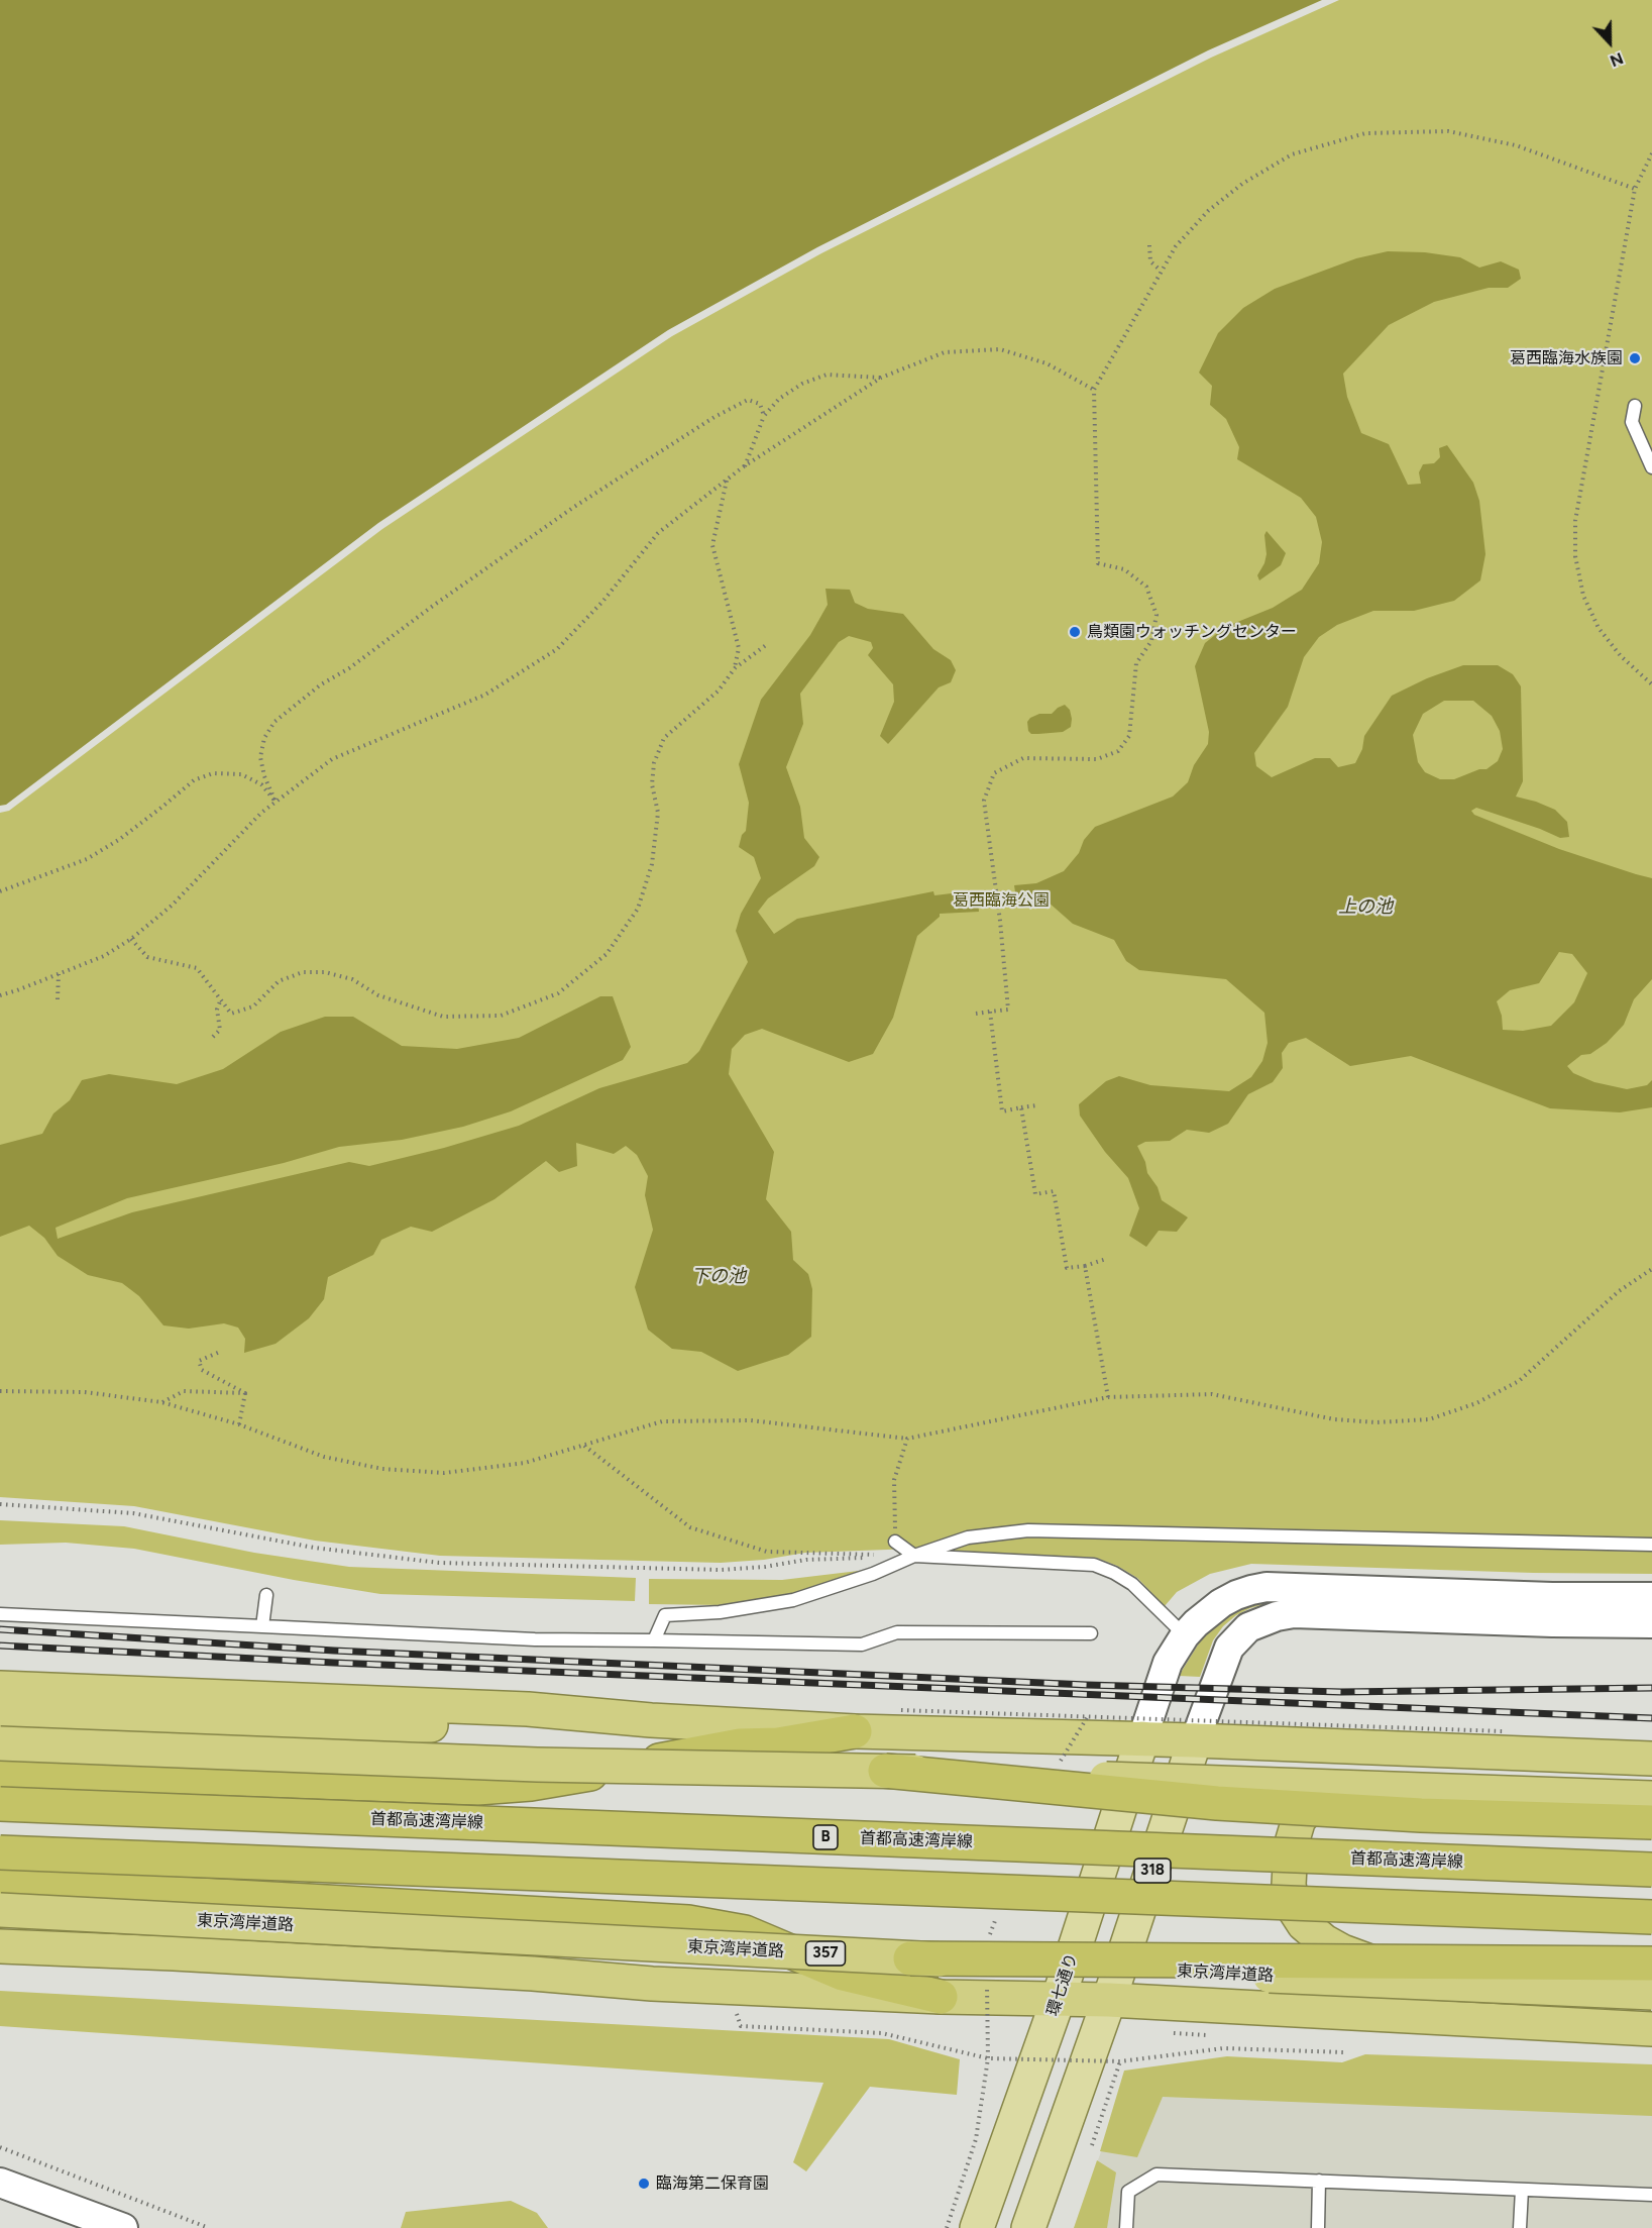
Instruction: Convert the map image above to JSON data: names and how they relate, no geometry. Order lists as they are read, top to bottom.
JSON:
{
  "streets": {
    "highway": [
      "首都高速湾岸線",
      "B",
      "東京湾岸道路",
      "357"
    ],
    "main road": ["318", "環七通り"]
  },
  "water": ["上の池", "下の池"],
  "parks": ["葛西臨海公園"],
  "places": ["葛西臨海水族園", "鳥類園ウォッチングセンター", "臨海第二保育園"],
  "north": "bottom"
}
